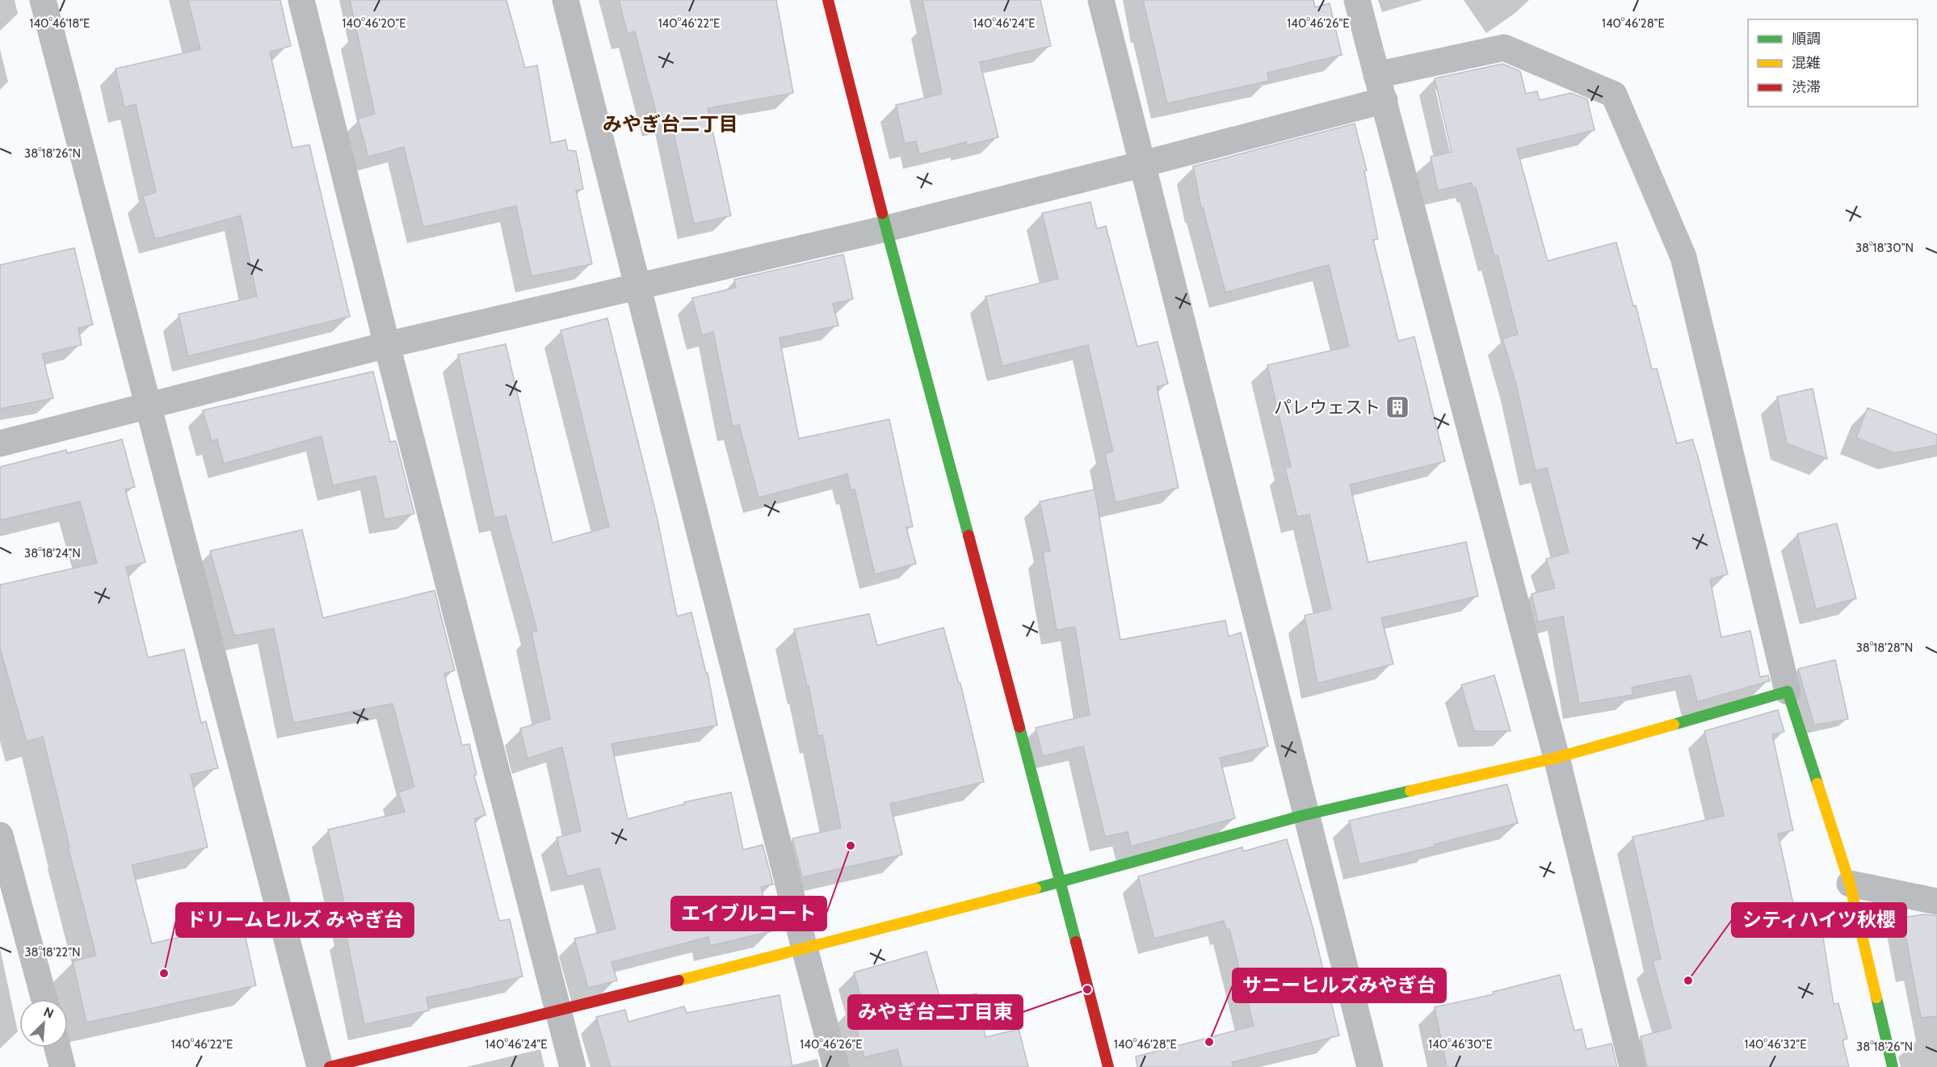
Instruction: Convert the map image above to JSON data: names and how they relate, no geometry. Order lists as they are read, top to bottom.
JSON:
{
  "districts": ["みやぎ台二丁目"],
  "places": {
    "building": ["パレウェスト"],
    "other": [
      "エイブルコート",
      "ドリームヒルズ みやぎ台",
      "シティハイツ秋櫻",
      "みやぎ台二丁目東",
      "サニーヒルズみやぎ台"
    ]
  },
  "legend": ["順調", "混雑", "渋滞"],
  "north": "top right",
  "coordinates": [
    "140°46'18\"E",
    "140°46'20\"E",
    "140°46'22\"E",
    "140°46'24\"E",
    "140°46'26\"E",
    "140°46'28\"E",
    "38°18'26\"N",
    "38°18'30\"N",
    "38°18'24\"N",
    "38°18'28\"N",
    "38°18'22\"N",
    "140°46'30\"E",
    "140°46'32\"E"
  ]
}
